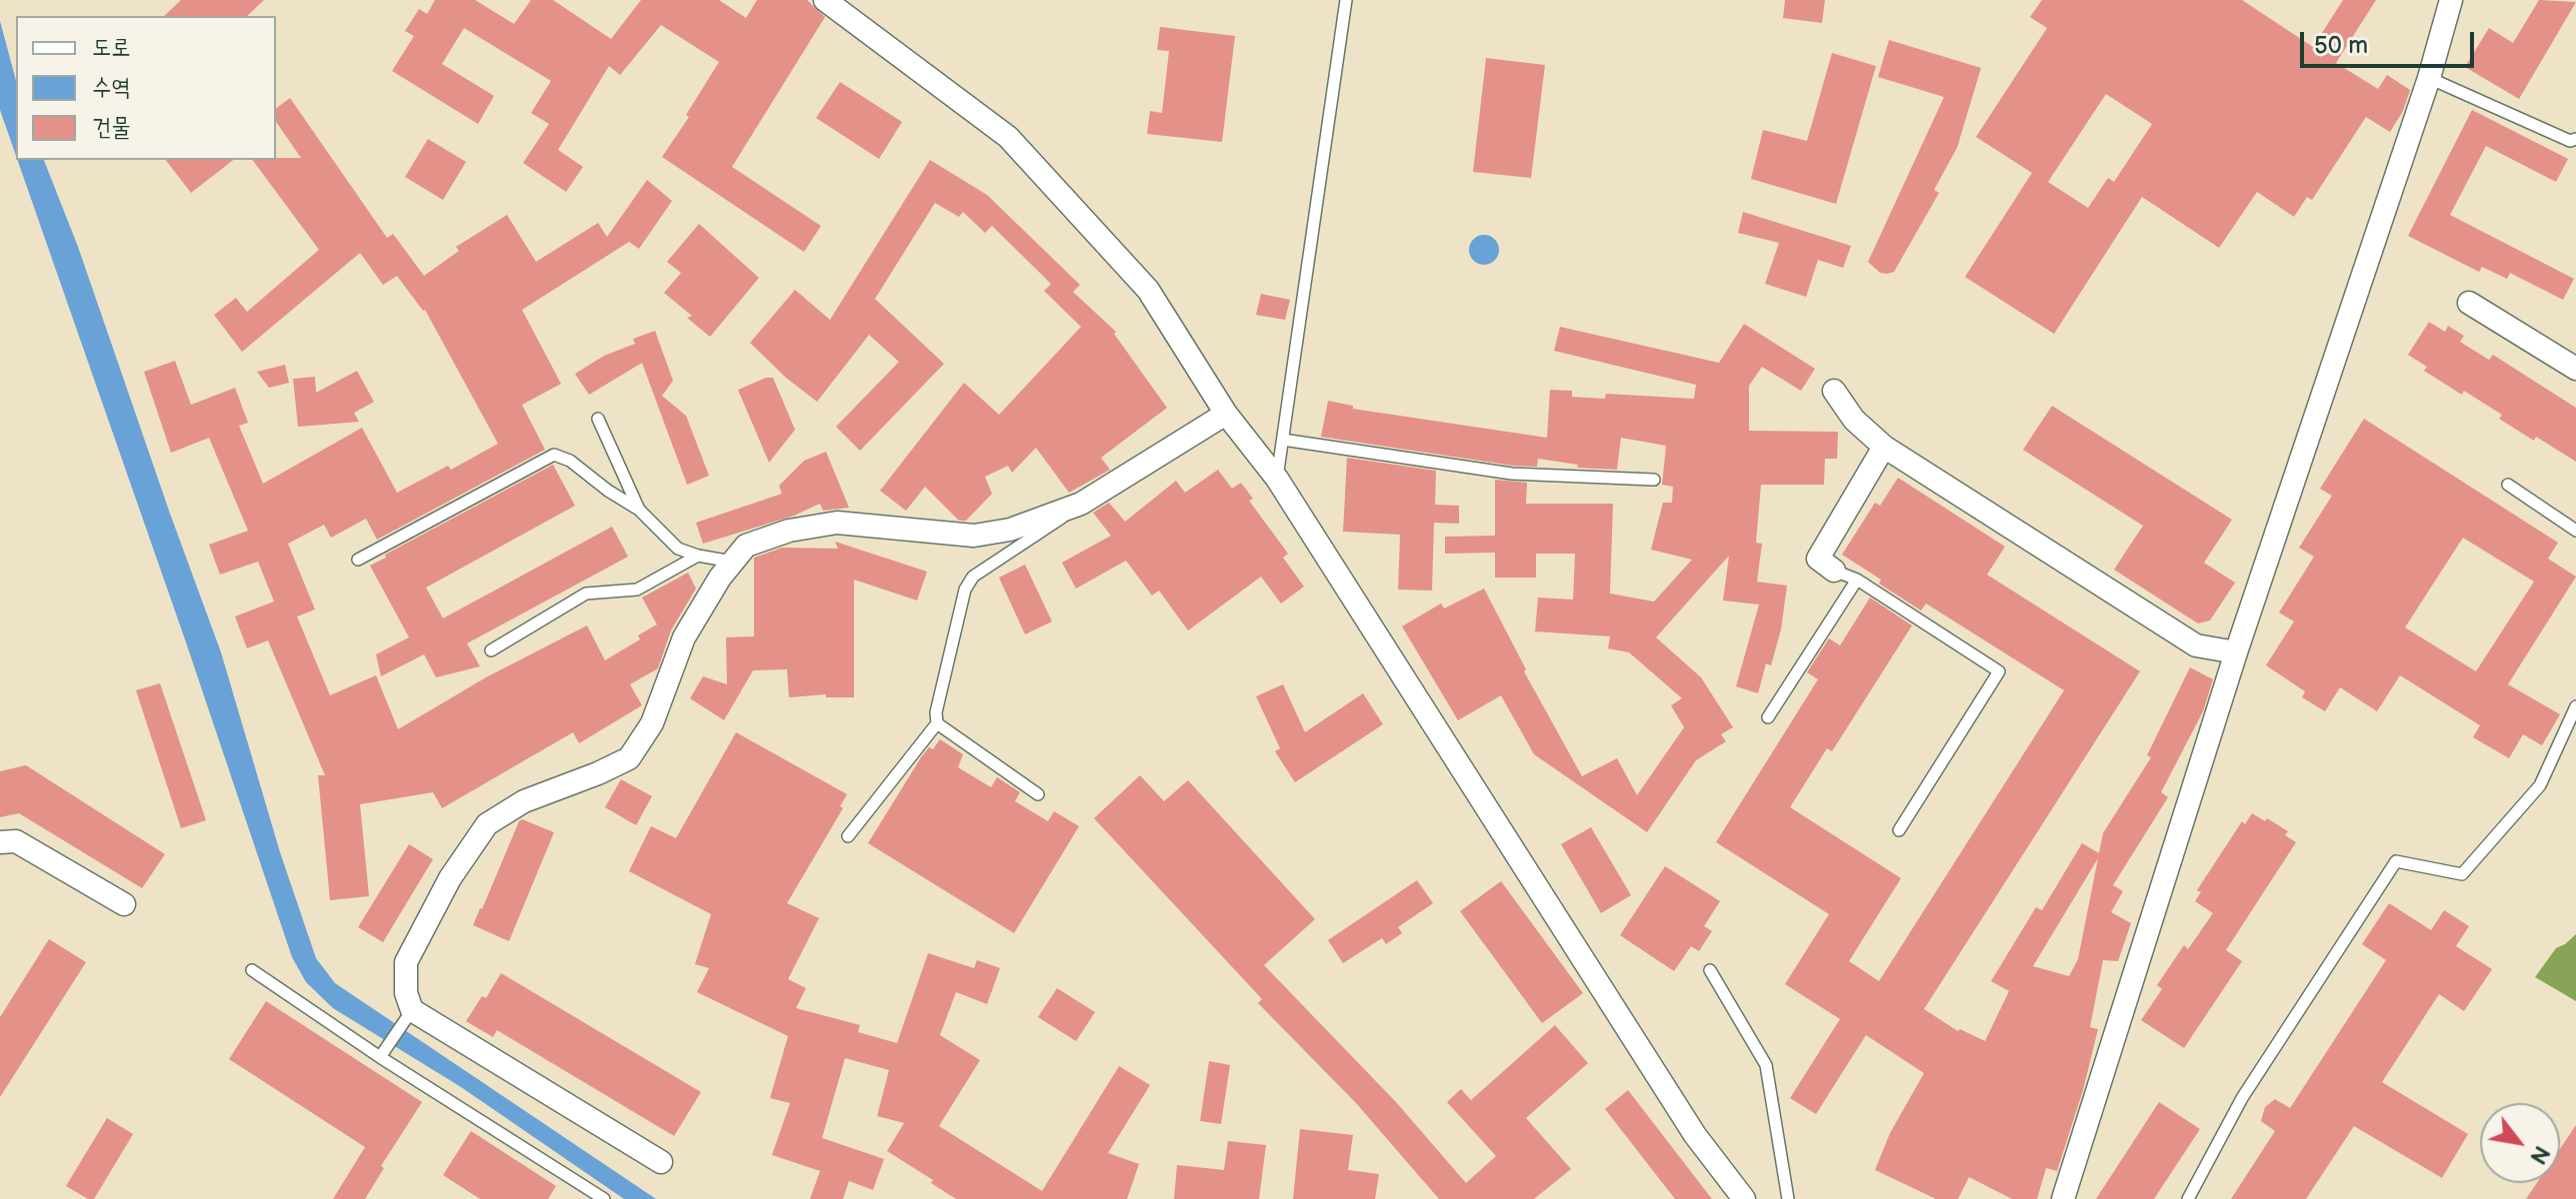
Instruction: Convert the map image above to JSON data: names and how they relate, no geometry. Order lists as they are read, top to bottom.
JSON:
{
  "legend": ["도로", "수역", "건물"],
  "scale_bar": "50 m",
  "north": "bottom right"
}
